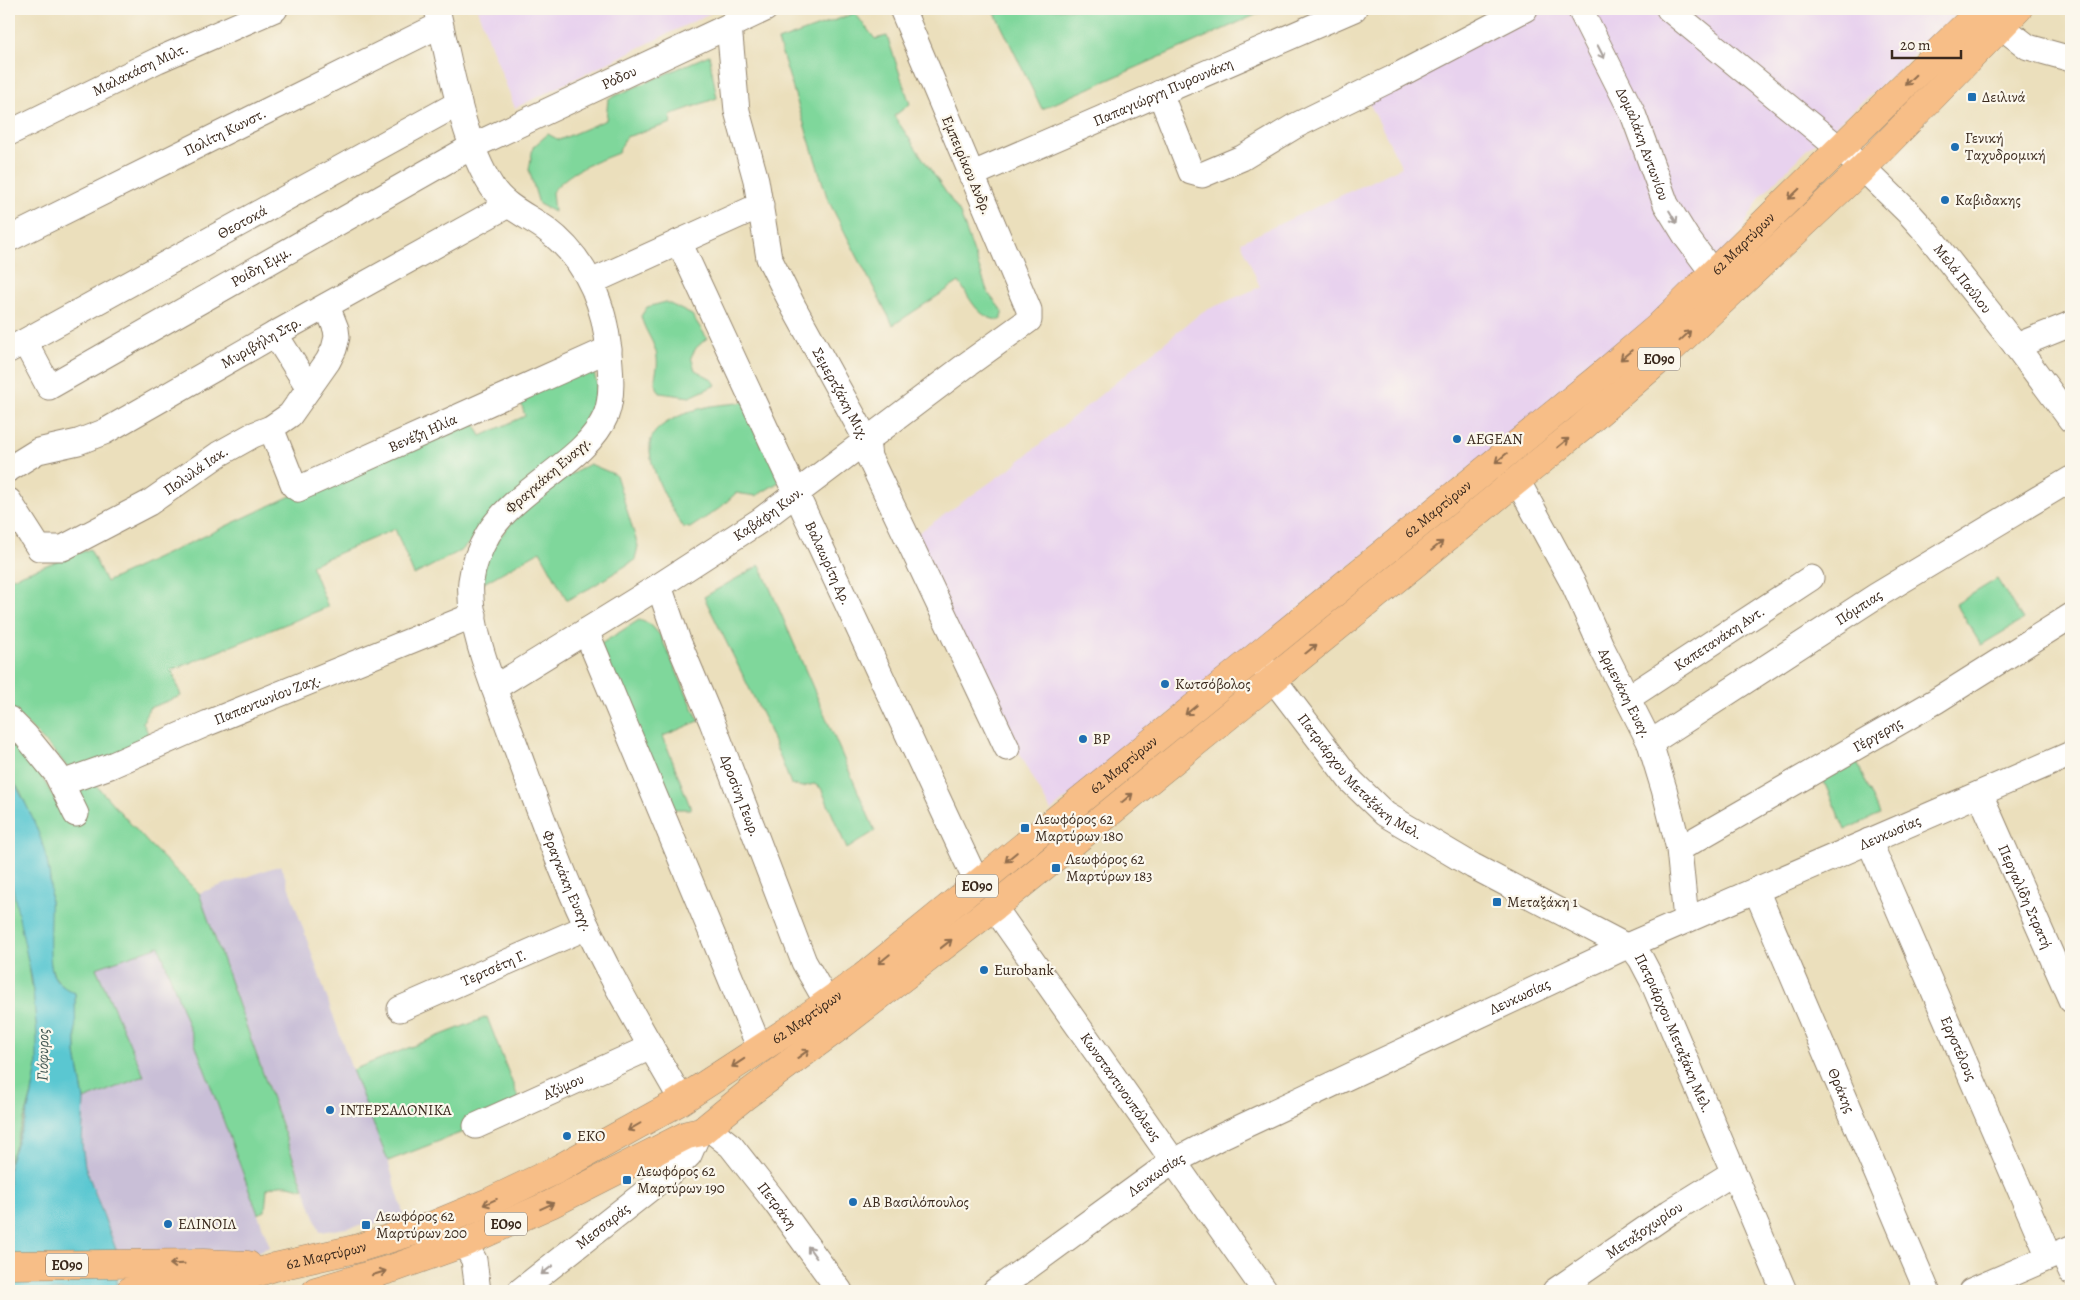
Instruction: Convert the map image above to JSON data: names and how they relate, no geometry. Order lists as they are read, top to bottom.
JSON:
{
  "streets": {
    "main road": ["62 Μαρτύρων", "ΕΟ90"],
    "street": [
      "Μαλακάση Μιλτ.",
      "Ρόδου",
      "Παπαγιώργη Πυρουνάκη",
      "Πολίτη Κωνστ.",
      "Δομαλάκη Αντωνίου",
      "Εμπειρίκου Ανδρ.",
      "Θεοτοκά",
      "Ροίδη Εμμ.",
      "Μελά Παύλου",
      "Μυριβήλη Στρ.",
      "Σεμερτζάκη Μιχ.",
      "Βενέζη Ηλία",
      "Πολυλά Ιακ.",
      "Φραγκάκη Ευαγγ.",
      "Καβάφη Κων.",
      "Βαλαωρίτη Αρ.",
      "Πόμπιας",
      "Καπετανάκη Αντ.",
      "Αρμενάκη Ευαγ.",
      "Παπαντωνίου Ζαχ.",
      "Γέργερης",
      "Πατριάρχου Μεταξάκη Μελ.",
      "Δροσίνη Γεωρ.",
      "Λευκωσίας",
      "Περγαλίδη Στρατή",
      "Τερτσέτη Γ.",
      "Εργοτέλους",
      "Αζύμου",
      "Κωνσταντινουπόλεως",
      "Θράκης",
      "Πετράκη",
      "Μεσσαράς",
      "Μεταξοχωρίου"
    ]
  },
  "crossings": [
    ["Ρόδου", "Ροίδη Εμμ."],
    ["Ρόδου", "Σεμερτζάκη Μιχ."],
    ["Ρόδου", "Φραγκάκη Ευαγγ."],
    ["Παπαγιώργη Πυρουνάκη", "Εμπειρίκου Ανδρ."],
    ["Πολίτη Κωνστ.", "Φραγκάκη Ευαγγ."],
    ["Δομαλάκη Αντωνίου", "62 Μαρτύρων"],
    ["Εμπειρίκου Ανδρ.", "Καβάφη Κων."],
    ["Θεοτοκά", "Ροίδη Εμμ."],
    ["Θεοτοκά", "Φραγκάκη Ευαγγ."],
    ["62 Μαρτύρων", "Μελά Παύλου"],
    ["62 Μαρτύρων", "Φραγκάκη Ευαγγ."],
    ["62 Μαρτύρων", "Βαλαωρίτη Αρ."],
    ["62 Μαρτύρων", "Αρμενάκη Ευαγ."],
    ["62 Μαρτύρων", "Πατριάρχου Μεταξάκη Μελ."],
    ["62 Μαρτύρων", "Δροσίνη Γεωρ."],
    ["62 Μαρτύρων", "Κωνσταντινουπόλεως"],
    ["62 Μαρτύρων", "Πετράκη"],
    ["62 Μαρτύρων", "Μεσσαράς"],
    ["Ροίδη Εμμ.", "Φραγκάκη Ευαγγ."],
    ["Μυριβήλη Στρ.", "Πολυλά Ιακ."],
    ["Μυριβήλη Στρ.", "Φραγκάκη Ευαγγ."],
    ["Σεμερτζάκη Μιχ.", "Καβάφη Κων."],
    ["Βενέζη Ηλία", "Πολυλά Ιακ."],
    ["Βενέζη Ηλία", "Φραγκάκη Ευαγγ."],
    ["Φραγκάκη Ευαγγ.", "Καβάφη Κων."],
    ["Φραγκάκη Ευαγγ.", "Παπαντωνίου Ζαχ."],
    ["Φραγκάκη Ευαγγ.", "Τερτσέτη Γ."],
    ["Φραγκάκη Ευαγγ.", "Αζύμου"],
    ["Καβάφη Κων.", "Βαλαωρίτη Αρ."],
    ["Καβάφη Κων.", "Δροσίνη Γεωρ."],
    ["Πόμπιας", "Αρμενάκη Ευαγ."],
    ["Καπετανάκη Αντ.", "Αρμενάκη Ευαγ."],
    ["Αρμενάκη Ευαγ.", "Γέργερης"],
    ["Αρμενάκη Ευαγ.", "Λευκωσίας"],
    ["Πατριάρχου Μεταξάκη Μελ.", "Λευκωσίας"],
    ["Πατριάρχου Μεταξάκη Μελ.", "Μεταξοχωρίου"],
    ["Λευκωσίας", "Περγαλίδη Στρατή"],
    ["Λευκωσίας", "Εργοτέλους"],
    ["Λευκωσίας", "Κωνσταντινουπόλεως"],
    ["Λευκωσίας", "Θράκης"],
    ["Πετράκη", "Μεσσαράς"]
  ],
  "one_way": ["Δομαλάκη Αντωνίου", "Πετράκη", "Μεσσαράς"],
  "water": ["Γιόφυρος"],
  "places": {
    "transit": [
      "Δειλινά",
      "Λεωφόρος 62 Μαρτύρων 180",
      "Λεωφόρος 62 Μαρτύρων 183",
      "Μεταξάκη 1",
      "Λεωφόρος 62 Μαρτύρων 190",
      "Λεωφόρος 62 Μαρτύρων 200"
    ],
    "other": [
      "Γενική Ταχυδρομική",
      "Καβιδακης",
      "AEGEAN",
      "Κωτσόβολος",
      "BP",
      "Eurobank",
      "ΙΝΤΕΡΣΑΛΟΝΙΚΑ",
      "EKO",
      "ΑΒ Βασιλόπουλος",
      "ΕΛΙΝΟΙΛ"
    ]
  },
  "scale_bar": "20 m"
}
